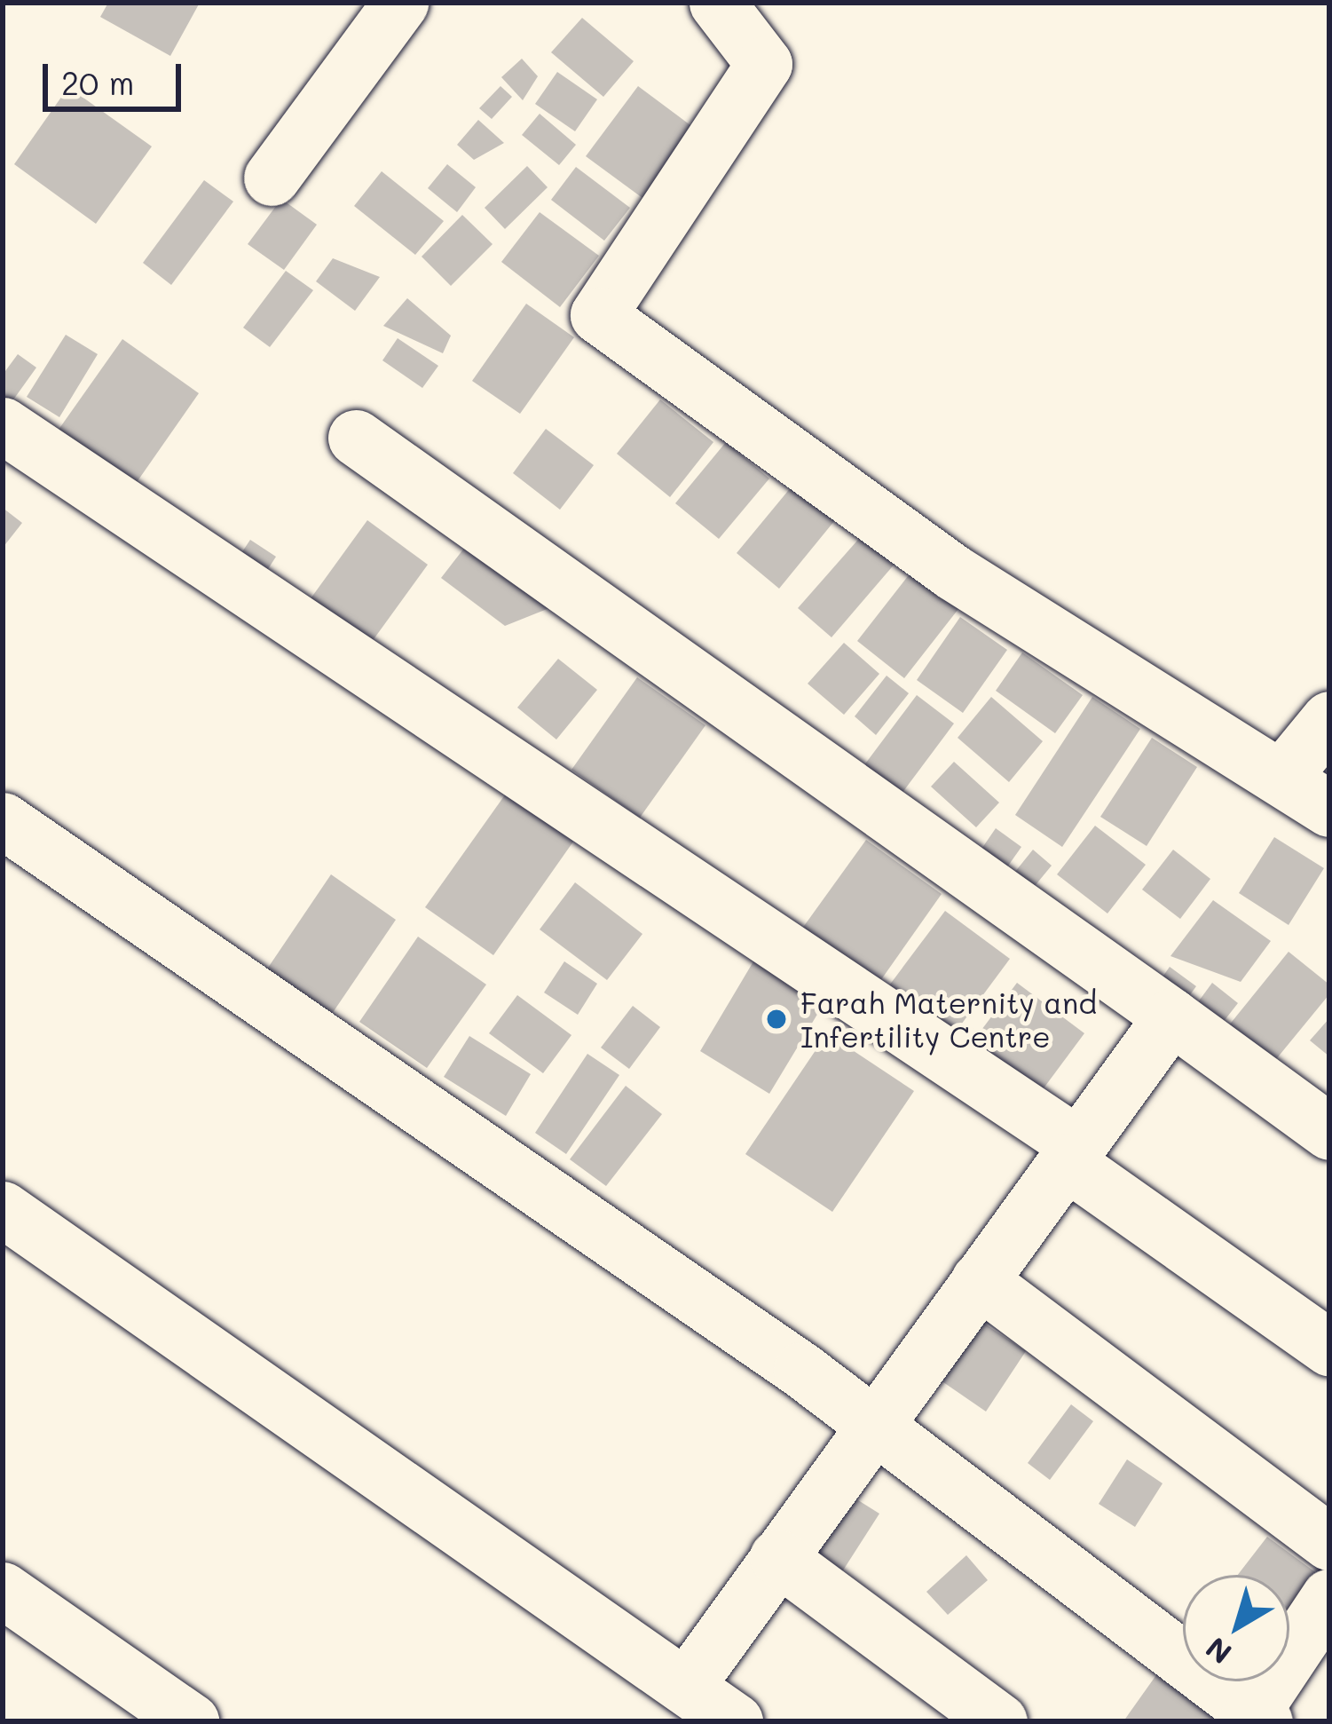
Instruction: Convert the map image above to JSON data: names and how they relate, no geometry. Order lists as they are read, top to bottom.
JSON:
{
  "places": ["Farah Maternity and Infertility Centre"],
  "scale_bar": "20 m",
  "north": "bottom left"
}
